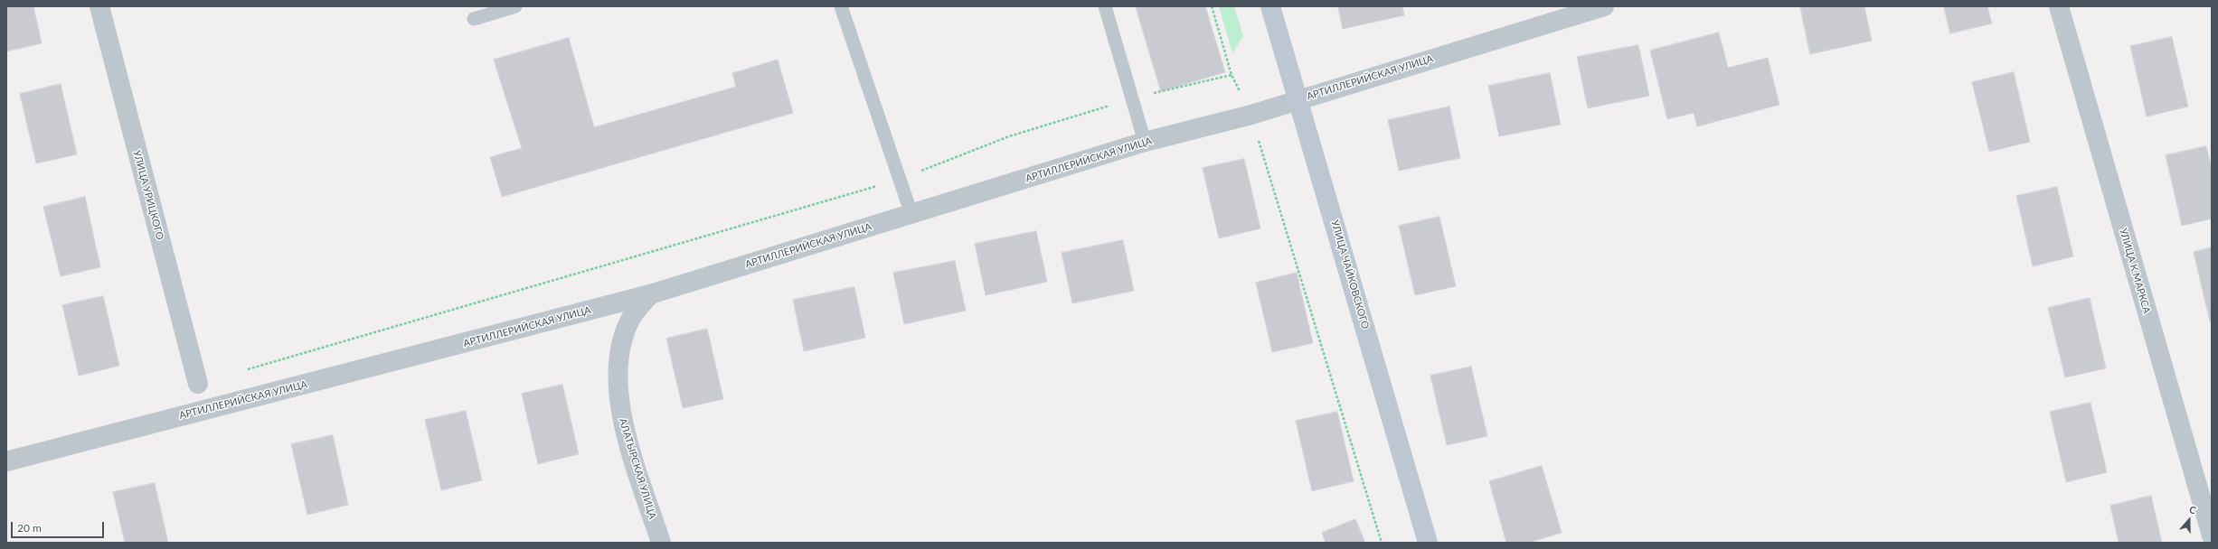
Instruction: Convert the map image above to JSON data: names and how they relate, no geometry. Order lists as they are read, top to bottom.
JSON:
{
  "streets": {
    "street": [
      "АРТИЛЛЕРИЙСКАЯ УЛИЦА",
      "УЛИЦА УРИЦКОГО",
      "УЛИЦА К.МАРКСА",
      "УЛИЦА ЧАЙКОВСКОГО",
      "АЛАТЫРСКАЯ УЛИЦА"
    ]
  },
  "crossings": [
    ["АРТИЛЛЕРИЙСКАЯ УЛИЦА", "УЛИЦА ЧАЙКОВСКОГО"],
    ["АРТИЛЛЕРИЙСКАЯ УЛИЦА", "АЛАТЫРСКАЯ УЛИЦА"]
  ],
  "scale_bar": "20 m",
  "north": "top"
}
